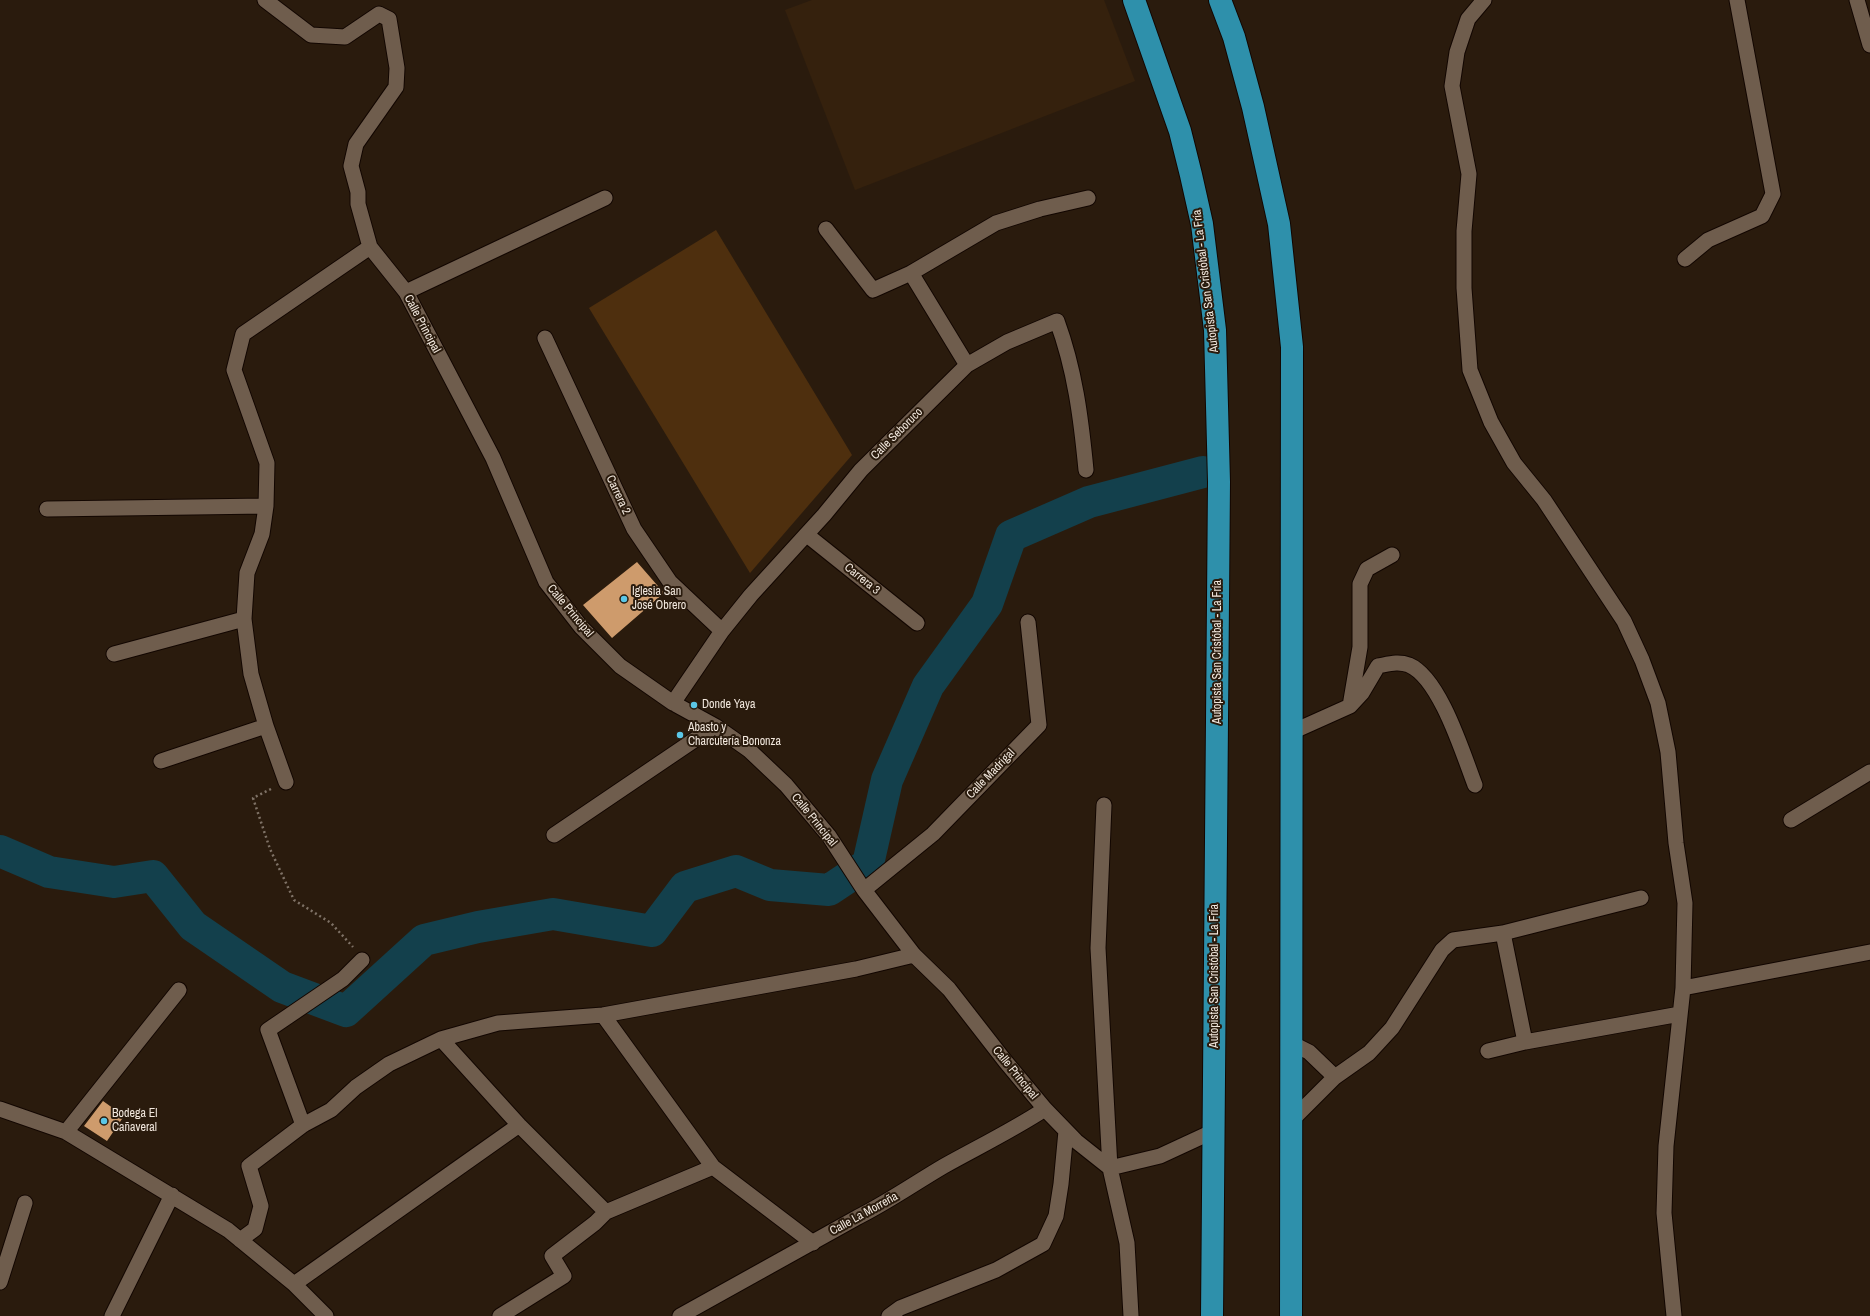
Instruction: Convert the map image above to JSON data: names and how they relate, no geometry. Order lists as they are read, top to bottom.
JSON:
{
  "streets": {
    "highway": ["Autopista San Cristóbal - La Fría"],
    "street": [
      "Calle Principal",
      "Calle Seboruco",
      "Carrera 2",
      "Carrera 3",
      "Calle Madrigal",
      "Calle La Morreña"
    ]
  },
  "crossings": [
    ["Calle Principal", "Calle Seboruco"],
    ["Calle Principal", "Calle Madrigal"],
    ["Calle Principal", "Calle La Morreña"],
    ["Calle Seboruco", "Carrera 2"],
    ["Calle Seboruco", "Carrera 3"]
  ],
  "places": [
    "Iglesia San José Obrero",
    "Donde Yaya",
    "Abasto y Charcutería Bononza",
    "Bodega El Cañaveral"
  ]
}
